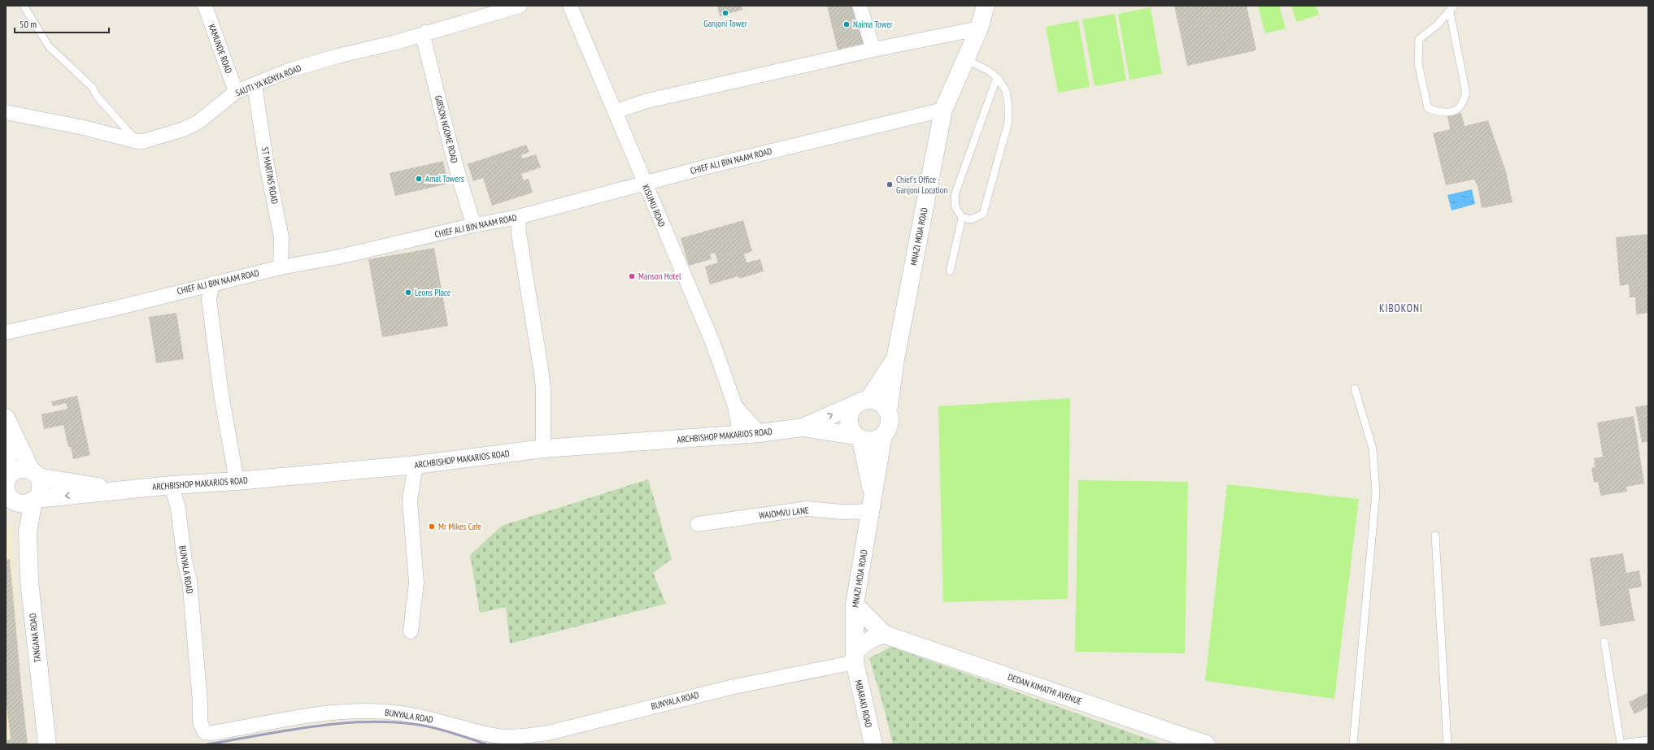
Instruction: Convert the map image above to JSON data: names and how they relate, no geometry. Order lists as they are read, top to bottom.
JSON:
{
  "streets": {
    "street": [
      "KAMUNDE ROAD",
      "SAUTI YA KENYA ROAD",
      "GIBSON NGOME ROAD",
      "CHIEF ALI BIN NAAM ROAD",
      "ST MARTINS ROAD",
      "KISUMU ROAD",
      "MNAZI MOJA ROAD",
      "ARCHBISHOP MAKARIOS ROAD",
      "WAJOMVU LANE",
      "BUNYALA ROAD",
      "TANGANA ROAD",
      "DEDAN KIMATHI AVENUE",
      "MBARAKI ROAD"
    ]
  },
  "crossings": [
    ["KAMUNDE ROAD", "SAUTI YA KENYA ROAD"],
    ["SAUTI YA KENYA ROAD", "GIBSON NGOME ROAD"],
    ["SAUTI YA KENYA ROAD", "ST MARTINS ROAD"],
    ["GIBSON NGOME ROAD", "CHIEF ALI BIN NAAM ROAD"],
    ["CHIEF ALI BIN NAAM ROAD", "ST MARTINS ROAD"],
    ["CHIEF ALI BIN NAAM ROAD", "KISUMU ROAD"],
    ["CHIEF ALI BIN NAAM ROAD", "MNAZI MOJA ROAD"],
    ["KISUMU ROAD", "ARCHBISHOP MAKARIOS ROAD"],
    ["MNAZI MOJA ROAD", "WAJOMVU LANE"],
    ["MNAZI MOJA ROAD", "BUNYALA ROAD"],
    ["MNAZI MOJA ROAD", "DEDAN KIMATHI AVENUE"],
    ["MNAZI MOJA ROAD", "MBARAKI ROAD"],
    ["ARCHBISHOP MAKARIOS ROAD", "BUNYALA ROAD"],
    ["ARCHBISHOP MAKARIOS ROAD", "TANGANA ROAD"],
    ["BUNYALA ROAD", "MBARAKI ROAD"]
  ],
  "districts": ["KIBOKONI"],
  "places": [
    "Ganjoni Tower",
    "Naima Tower",
    "Amal Towers",
    "Chief's Office - Ganjoni Location",
    "Manson Hotel",
    "Leons Place",
    "Mr Mikes Cafe"
  ],
  "scale_bar": "50 m"
}
